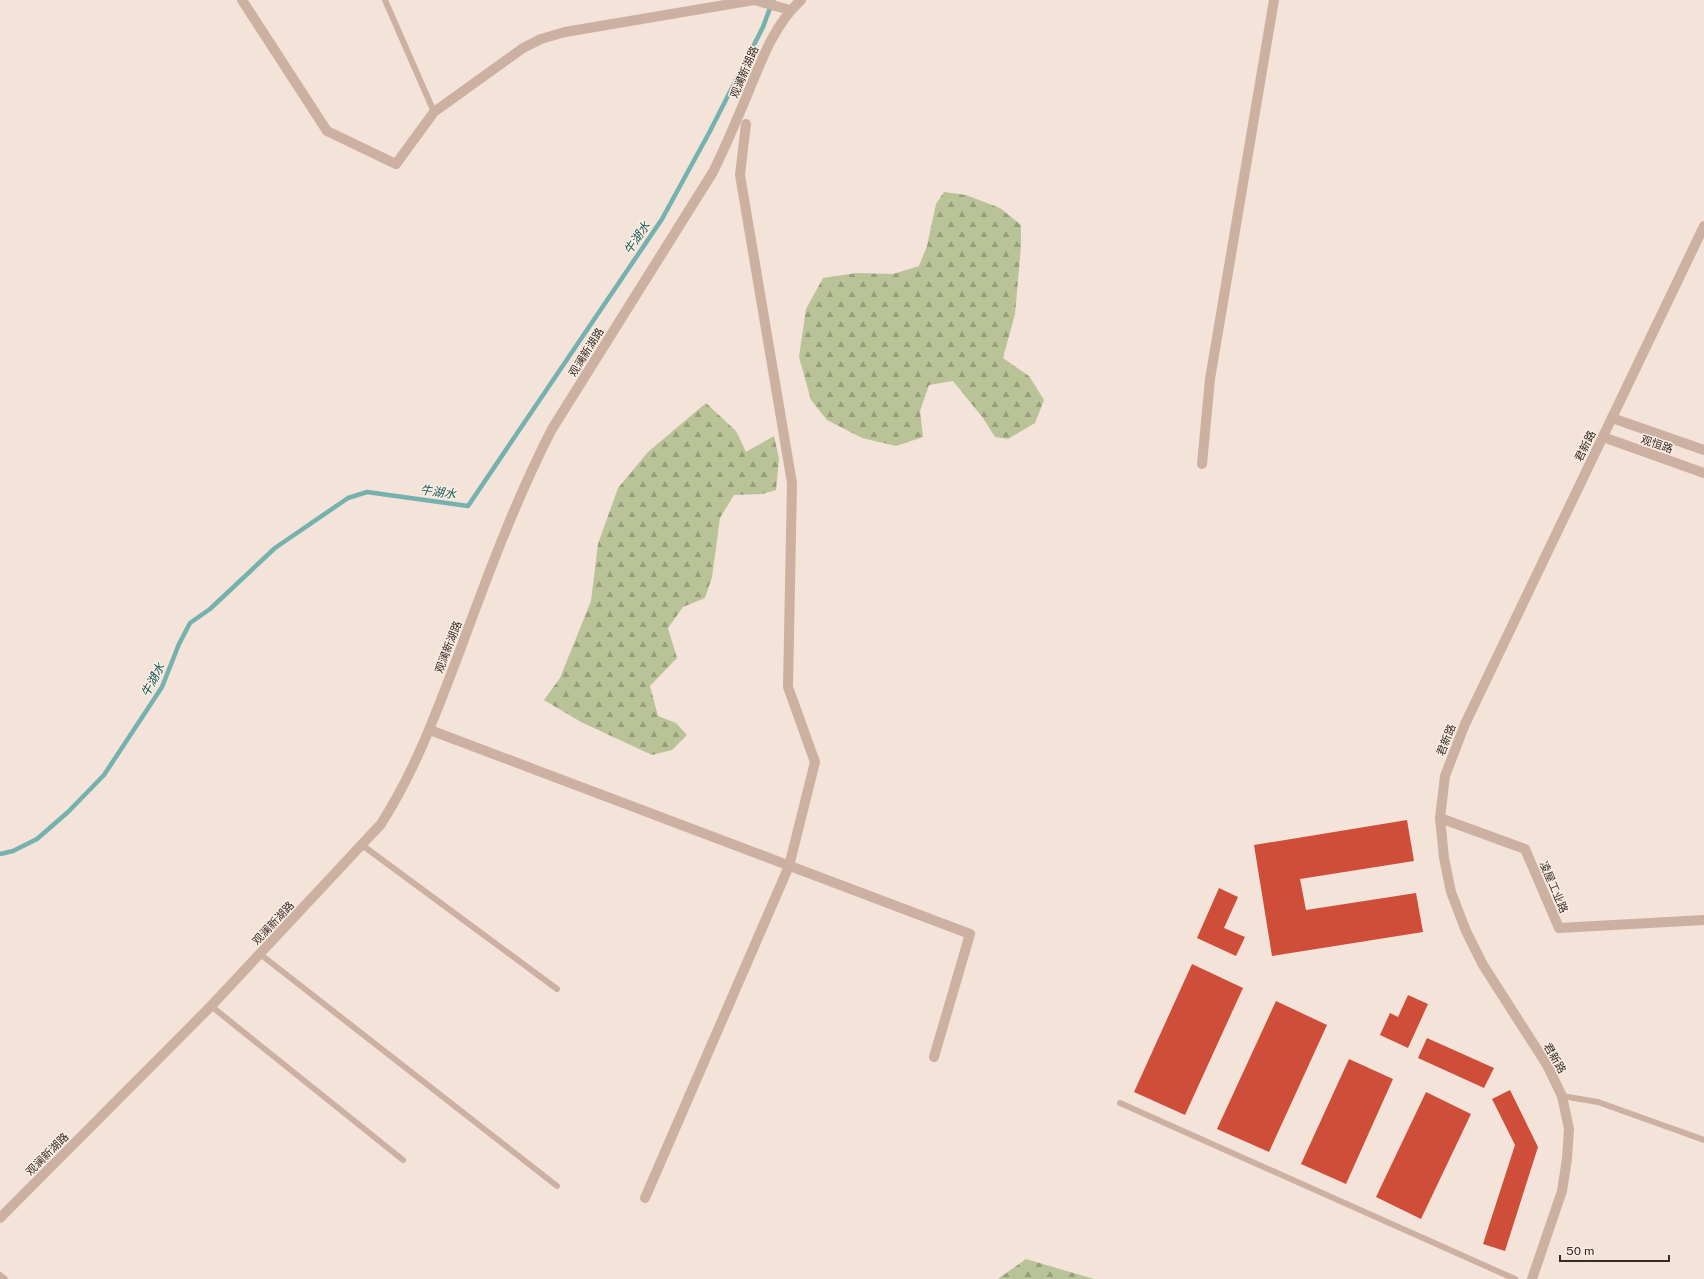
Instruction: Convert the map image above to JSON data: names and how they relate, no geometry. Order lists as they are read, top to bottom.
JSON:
{
  "streets": {
    "street": [
      "观澜新湖路",
      "观恒路",
      "君新路",
      "凌屋工业路"
    ]
  },
  "crossings": [
    ["观恒路", "君新路"],
    ["君新路", "凌屋工业路"]
  ],
  "water": ["牛湖水"],
  "scale_bar": "50 m"
}
